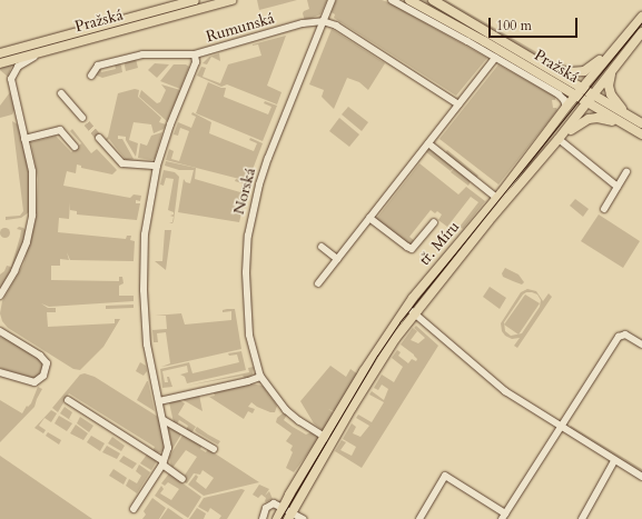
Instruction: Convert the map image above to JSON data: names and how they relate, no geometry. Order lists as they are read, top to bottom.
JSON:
{
  "streets": {
    "main road": ["Pražská", "tř. Míru"],
    "street": ["Rumunská", "Norská"]
  },
  "crossings": [
    ["Pražská", "tř. Míru"],
    ["Rumunská", "Norská"],
    ["Norská", "tř. Míru"]
  ],
  "scale_bar": "100 m"
}
